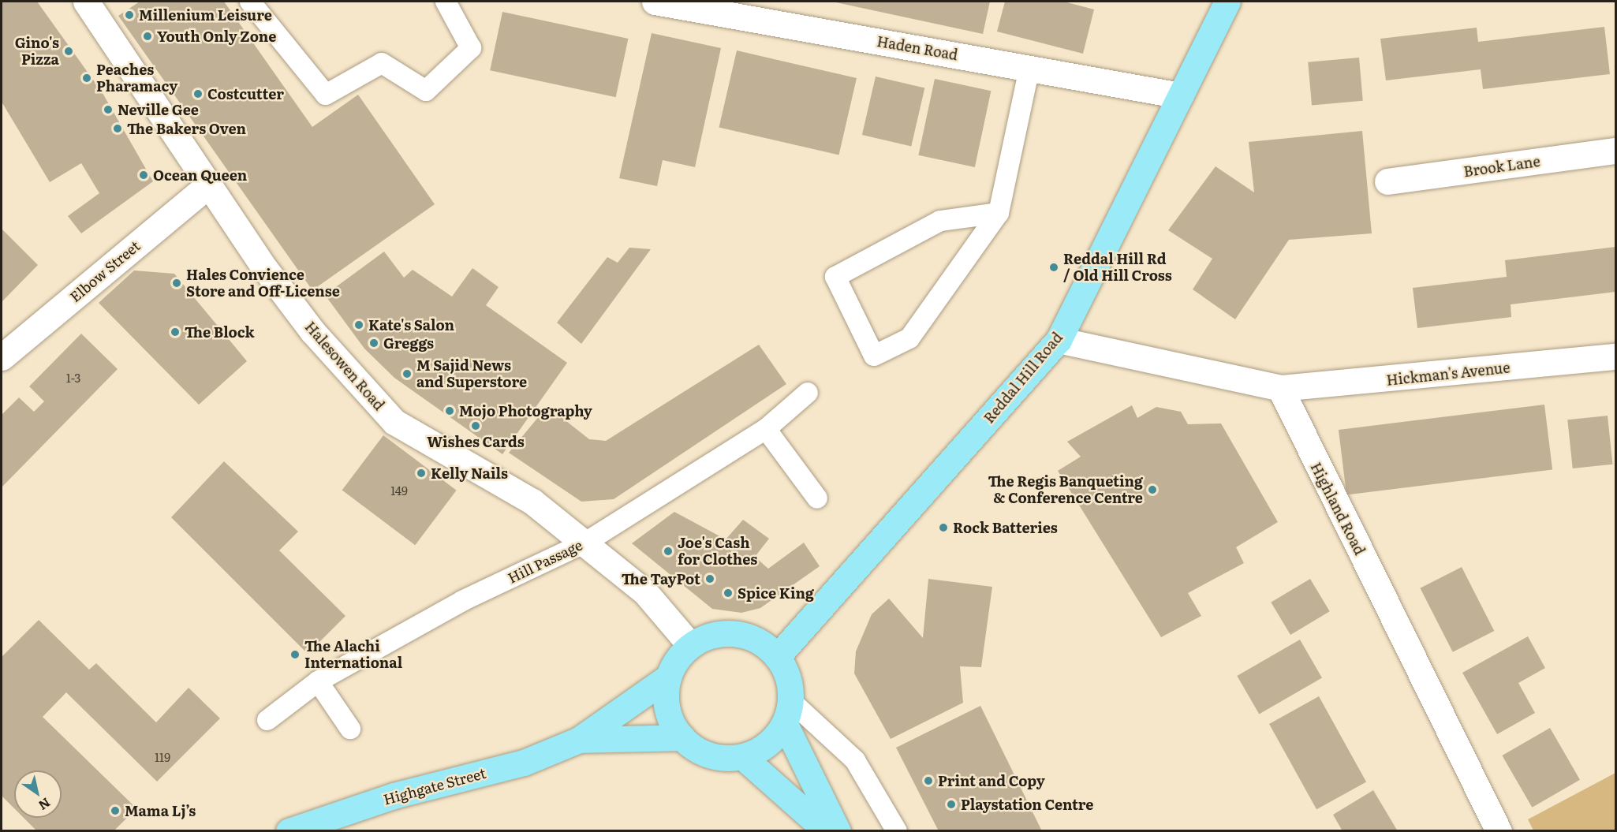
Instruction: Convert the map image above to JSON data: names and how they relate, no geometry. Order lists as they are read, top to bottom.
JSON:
{
  "streets": {
    "main road": ["Reddal Hill Road", "Highgate Street"],
    "street": [
      "Haden Road",
      "Brook Lane",
      "Elbow Street",
      "Halesowen Road",
      "Hickman's Avenue",
      "Highland Road"
    ],
    "lane": ["Hill Passage"]
  },
  "crossings": [
    ["Haden Road", "Reddal Hill Road"],
    ["Elbow Street", "Halesowen Road"],
    ["Halesowen Road", "Reddal Hill Road"],
    ["Halesowen Road", "Hill Passage"],
    ["Halesowen Road", "Highgate Street"],
    ["Hickman's Avenue", "Highland Road"],
    ["Reddal Hill Road", "Highgate Street"]
  ],
  "places": [
    "Millenium Leisure",
    "Youth Only Zone",
    "Gino's Pizza",
    "Peaches Pharamacy",
    "Costcutter",
    "Neville Gee",
    "The Bakers Oven",
    "Ocean Queen",
    "Reddal Hill Rd / Old Hill Cross",
    "Hales Convience Store and Off-License",
    "Kate's Salon",
    "The Block",
    "Greggs",
    "M Sajid News and Superstore",
    "Mojo Photography",
    "Wishes Cards",
    "Kelly Nails",
    "The Regis Banqueting & Conference Centre",
    "Rock Batteries",
    "Joe's Cash for Clothes",
    "The TayPot",
    "Spice King",
    "The Alachi International",
    "Print and Copy",
    "Playstation Centre",
    "Mama Lj’s"
  ],
  "house_numbers": ["1-3", "149", "119"],
  "north": "bottom right"
}
